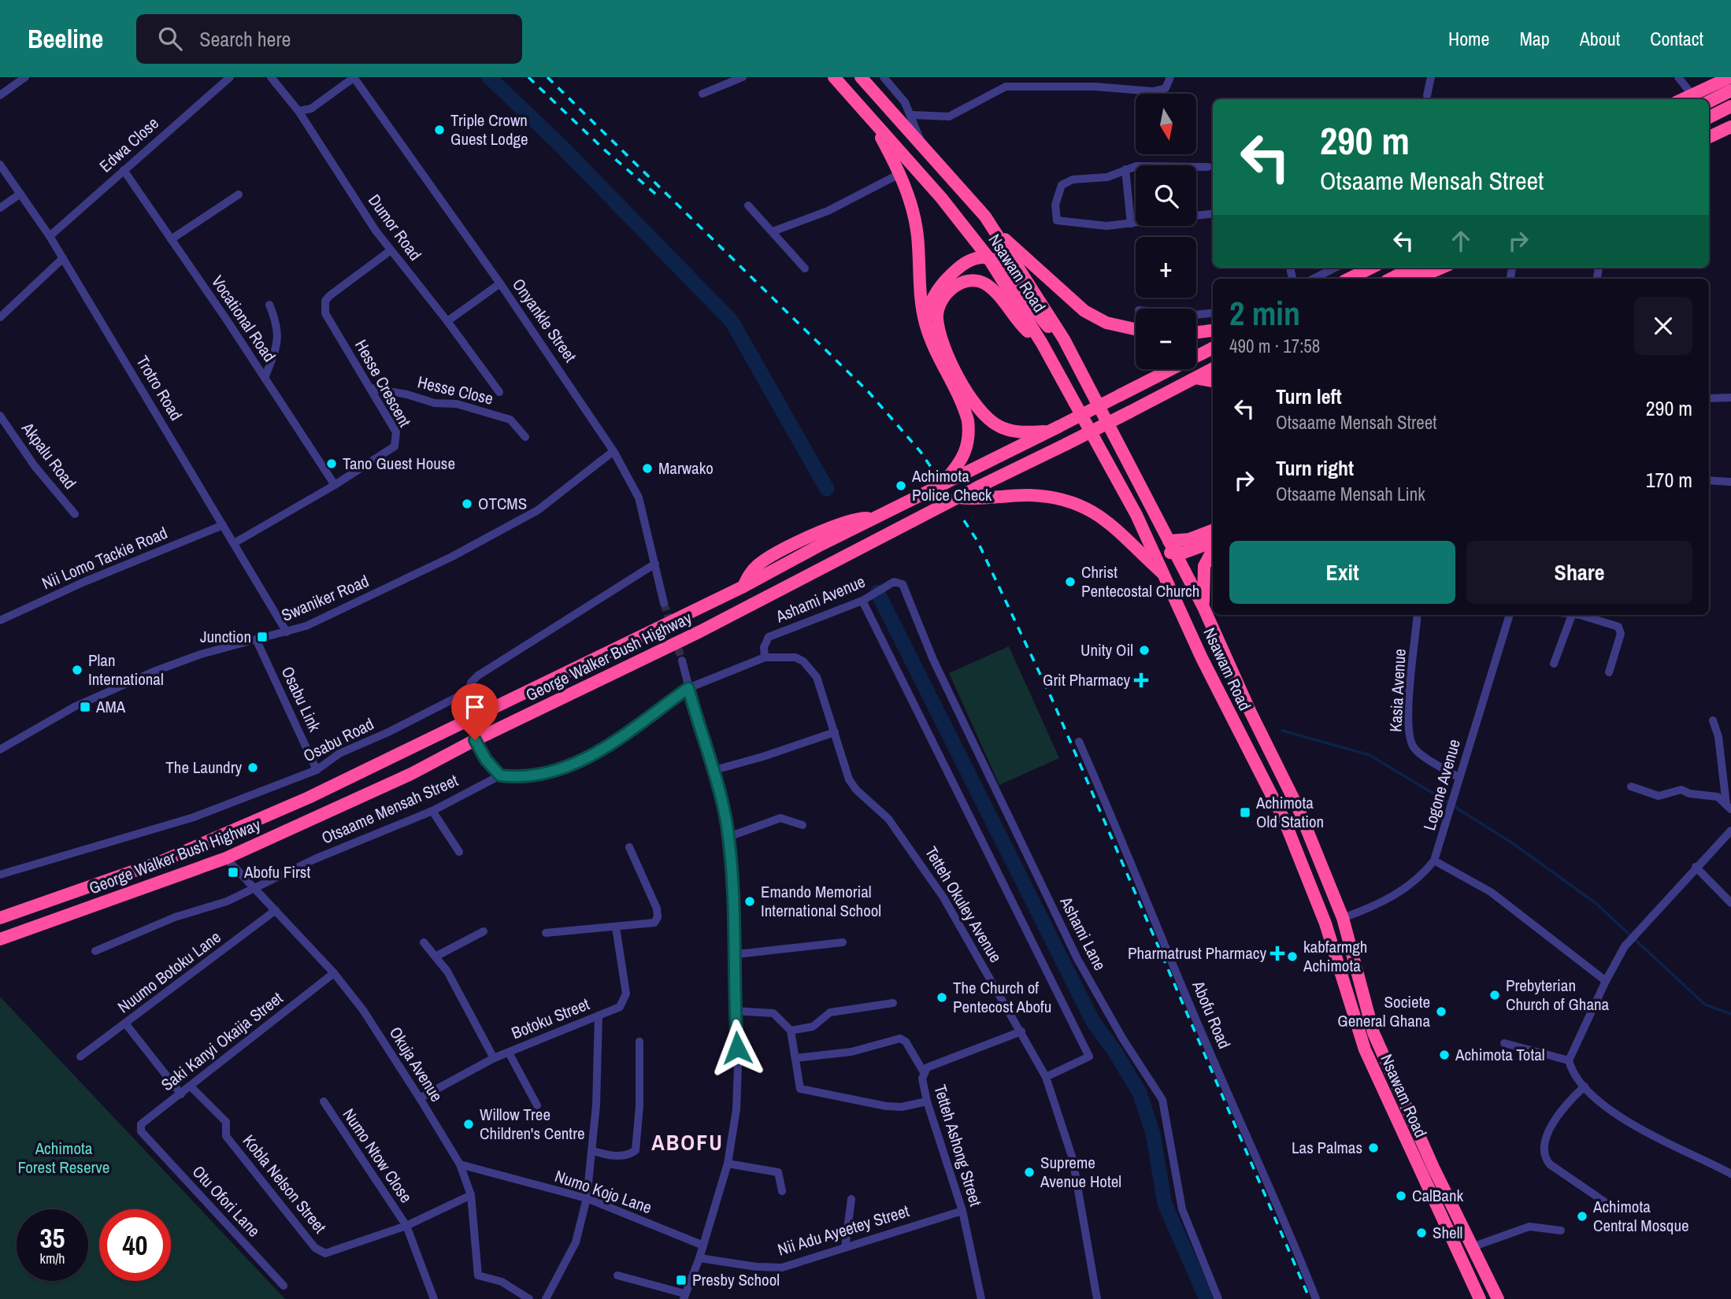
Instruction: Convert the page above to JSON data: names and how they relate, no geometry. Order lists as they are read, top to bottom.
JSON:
{
  "streets": {
    "highway": ["Nsawam Road", "George Walker Bush Highway"],
    "street": [
      "Edwa Close",
      "Dumor Road",
      "Vocational Road",
      "Onyankle Street",
      "Hesse Crescent",
      "Trotro Road",
      "Hesse Close",
      "Akpalu Road",
      "Nii Lomo Tackie Road",
      "Swaniker Road",
      "Ashami Avenue",
      "Kasia Avenue",
      "Osabu Link",
      "Osabu Road",
      "Logone Avenue",
      "Otsaame Mensah Street",
      "Tetteh Okuley Avenue",
      "Ashami Lane",
      "Nuumo Botoku Lane",
      "Abofu Road",
      "Botoku Street",
      "Saki Kanyi Okaija Street",
      "Okuja Avenue",
      "Tetteh Ashong Street",
      "Numo Ntow Close",
      "Kobla Nelson Street",
      "Numo Kojo Lane",
      "Otu Ofori Lane",
      "Nii Adu Ayeetey Street"
    ]
  },
  "crossings": [
    ["Edwa Close", "Vocational Road"],
    ["Edwa Close", "Trotro Road"],
    ["Dumor Road", "Hesse Crescent"],
    ["Nsawam Road", "Logone Avenue"],
    ["Vocational Road", "Hesse Crescent"],
    ["Onyankle Street", "Swaniker Road"],
    ["Onyankle Street", "Osabu Road"],
    ["Hesse Crescent", "Trotro Road"],
    ["Hesse Crescent", "Hesse Close"],
    ["Trotro Road", "Nii Lomo Tackie Road"],
    ["Trotro Road", "Swaniker Road"],
    ["Swaniker Road", "Osabu Link"],
    ["Ashami Avenue", "Tetteh Okuley Avenue"],
    ["Ashami Avenue", "Ashami Lane"],
    ["George Walker Bush Highway", "Okuja Avenue"],
    ["Kasia Avenue", "Logone Avenue"],
    ["Osabu Link", "Osabu Road"],
    ["Otsaame Mensah Street", "Tetteh Okuley Avenue"],
    ["Otsaame Mensah Street", "Okuja Avenue"],
    ["Tetteh Okuley Avenue", "Tetteh Ashong Street"],
    ["Nuumo Botoku Lane", "Okuja Avenue"],
    ["Botoku Street", "Okuja Avenue"],
    ["Saki Kanyi Okaija Street", "Okuja Avenue"],
    ["Saki Kanyi Okaija Street", "Kobla Nelson Street"],
    ["Saki Kanyi Okaija Street", "Otu Ofori Lane"],
    ["Okuja Avenue", "Kobla Nelson Street"],
    ["Okuja Avenue", "Numo Kojo Lane"],
    ["Tetteh Ashong Street", "Nii Adu Ayeetey Street"],
    ["Numo Ntow Close", "Kobla Nelson Street"]
  ],
  "districts": ["ABOFU"],
  "parks": ["Achimota Forest Reserve"],
  "places": {
    "other": [
      "Triple Crown Guest Lodge",
      "Tano Guest House",
      "Marwako",
      "Achimota Police Check",
      "OTCMS",
      "Christ Pentecostal Church",
      "Unity Oil",
      "Plan International",
      "The Laundry",
      "Emando Memorial International School",
      "kabfarmgh Achimota",
      "Prebyterian Church of Ghana",
      "The Church of Pentecost Abofu",
      "Societe General Ghana",
      "Achimota Total",
      "Willow Tree Children's Centre",
      "Las Palmas",
      "Supreme Avenue Hotel",
      "CalBank",
      "Achimota Central Mosque",
      "Shell"
    ],
    "transit": [
      "Junction",
      "AMA",
      "Achimota Old Station",
      "Abofu First",
      "Presby School"
    ],
    "health": ["Grit Pharmacy", "Pharmatrust Pharmacy"]
  },
  "north": "bottom",
  "page": {
    "header": "Beeline",
    "search": "Search here",
    "nav": [
      "Home",
      "Map",
      "About",
      "Contact"
    ],
    "map_buttons": ["+", "−"],
    "turn": ["290 m", "Otsaame Mensah Street"],
    "heading": ["2 min", "490 m · 17:58"],
    "list": [
      {
        "name": "Turn left",
        "note": "Otsaame Mensah Street",
        "value": "290 m"
      },
      {
        "name": "Turn right",
        "note": "Otsaame Mensah Link",
        "value": "170 m"
      }
    ],
    "buttons": ["Exit", "Share"],
    "speed": "35 km/h",
    "limit": "40"
  }
}
